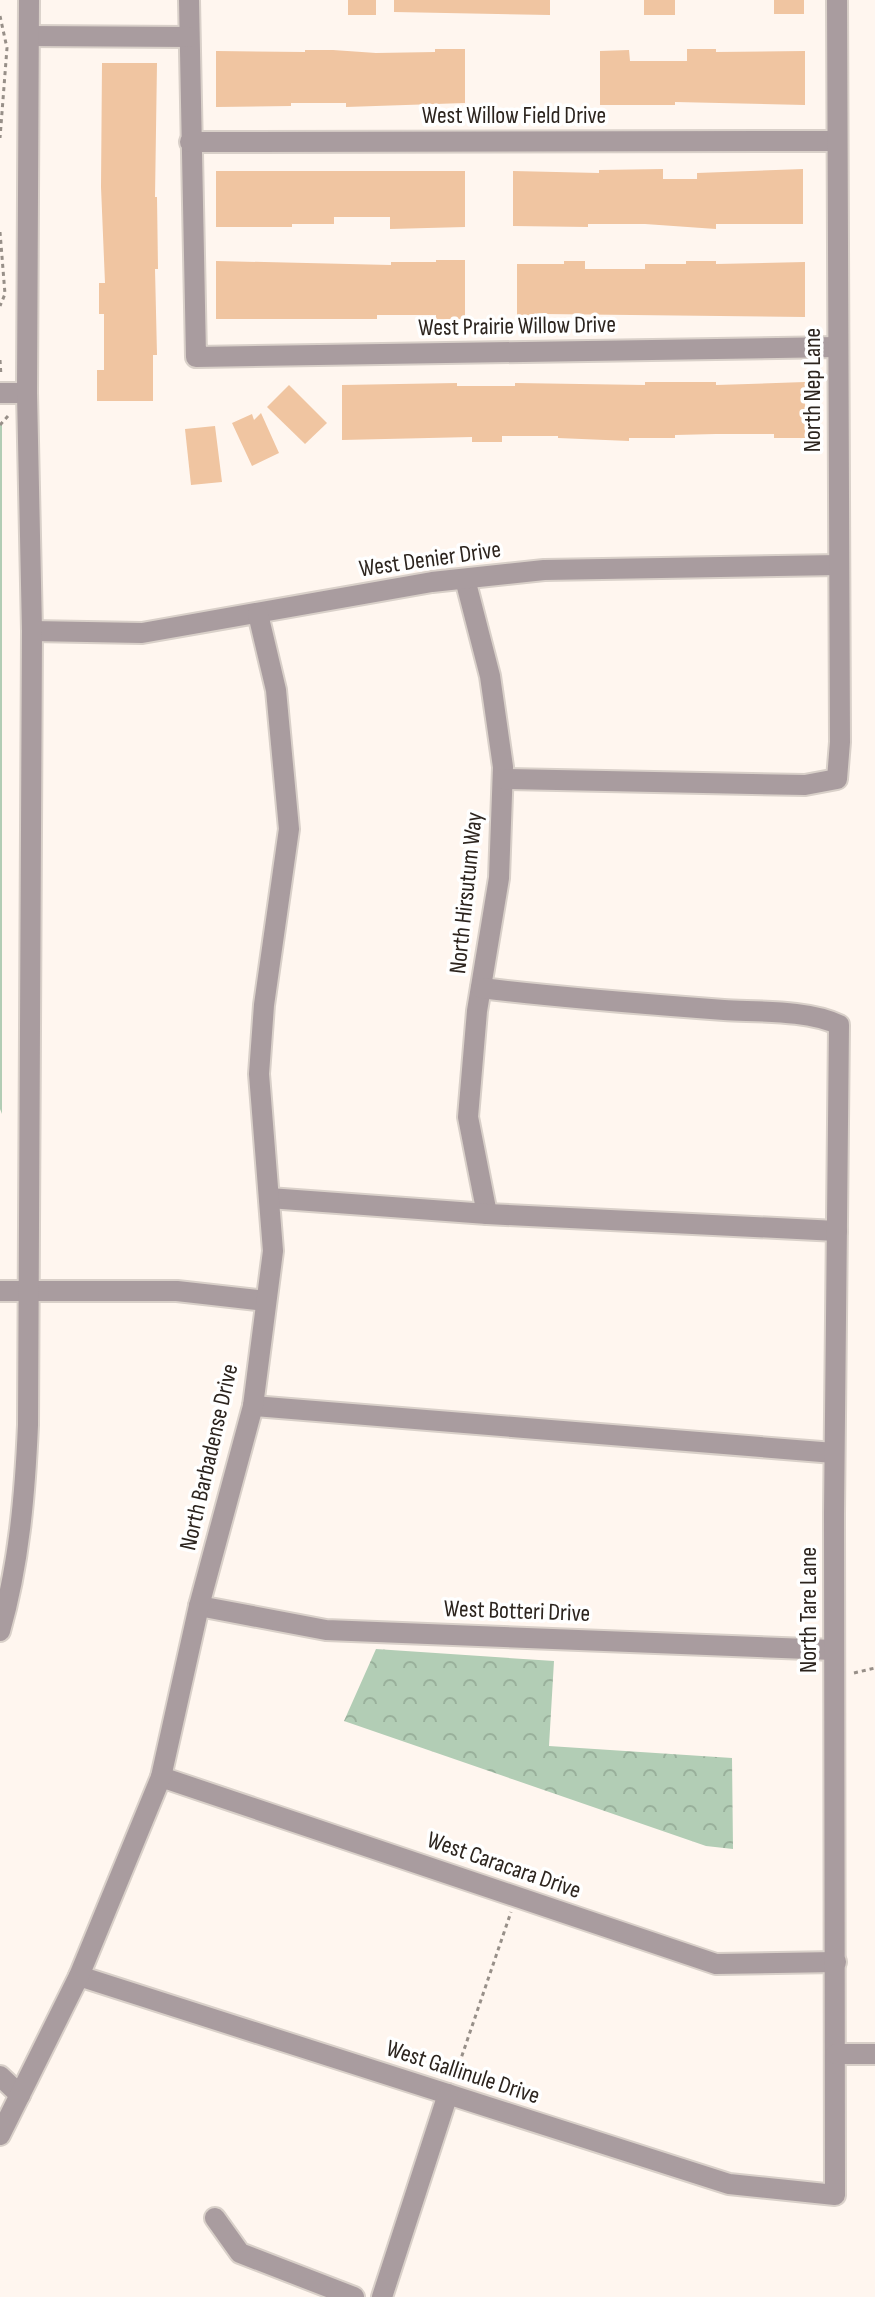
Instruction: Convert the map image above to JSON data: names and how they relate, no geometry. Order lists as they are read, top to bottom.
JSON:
{
  "streets": {
    "street": [
      "West Willow Field Drive",
      "West Prairie Willow Drive",
      "North Nep Lane",
      "West Denier Drive",
      "North Hirsutum Way",
      "North Barbadense Drive",
      "North Tare Lane",
      "West Botteri Drive",
      "West Caracara Drive",
      "West Gallinule Drive"
    ]
  },
  "crossings": [
    ["West Willow Field Drive", "West Prairie Willow Drive"],
    ["West Willow Field Drive", "North Nep Lane"],
    ["West Prairie Willow Drive", "North Nep Lane"],
    ["North Nep Lane", "West Denier Drive"],
    ["North Nep Lane", "North Hirsutum Way"],
    ["West Denier Drive", "North Hirsutum Way"],
    ["West Denier Drive", "North Barbadense Drive"],
    ["North Hirsutum Way", "North Tare Lane"],
    ["North Barbadense Drive", "West Botteri Drive"],
    ["North Barbadense Drive", "West Caracara Drive"],
    ["North Barbadense Drive", "West Gallinule Drive"],
    ["North Tare Lane", "West Botteri Drive"],
    ["North Tare Lane", "West Caracara Drive"],
    ["North Tare Lane", "West Gallinule Drive"]
  ]
}
